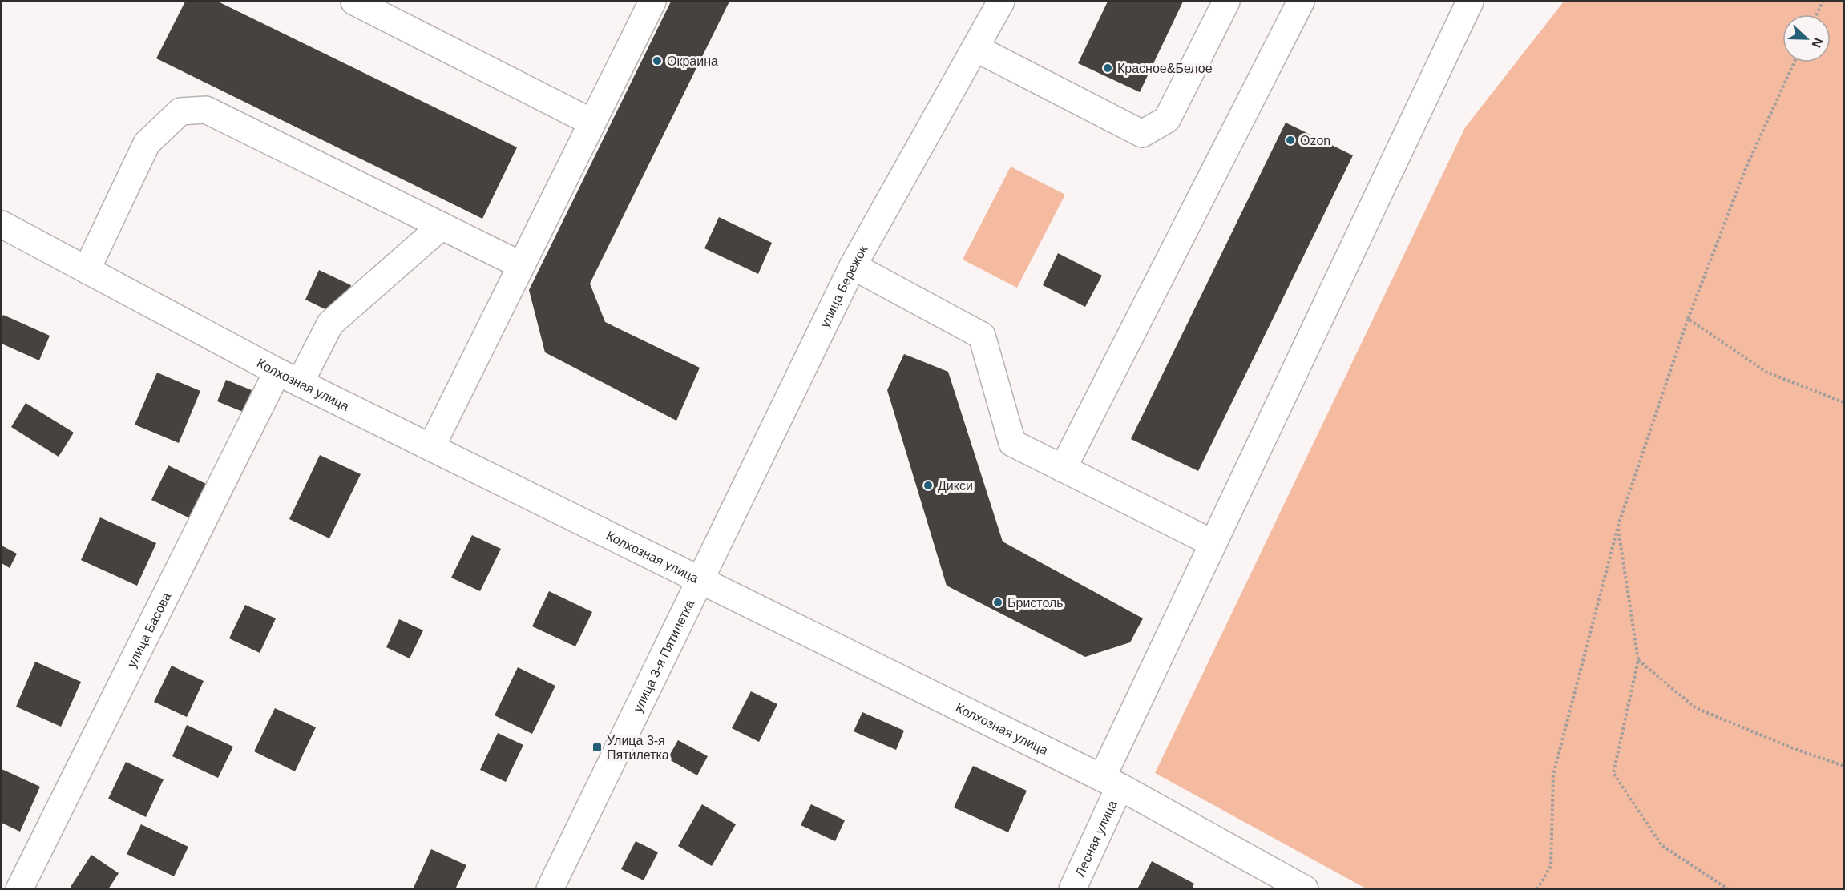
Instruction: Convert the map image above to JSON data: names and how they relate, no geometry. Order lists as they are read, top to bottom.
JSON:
{
  "streets": {
    "street": [
      "улица Бережок",
      "Колхозная улица",
      "улица Басова",
      "улица 3-я Пятилетка",
      "Лесная улица"
    ]
  },
  "crossings": [
    ["улица Бережок", "Колхозная улица"],
    ["улица Бережок", "улица 3-я Пятилетка"],
    ["Колхозная улица", "улица Басова"],
    ["Колхозная улица", "улица 3-я Пятилетка"],
    ["Колхозная улица", "Лесная улица"]
  ],
  "places": {
    "other": [
      "Окраина",
      "Красное&Белое",
      "Ozon",
      "Дикси",
      "Бристоль"
    ],
    "transit": ["Улица 3-я Пятилетка"]
  },
  "north": "right"
}
